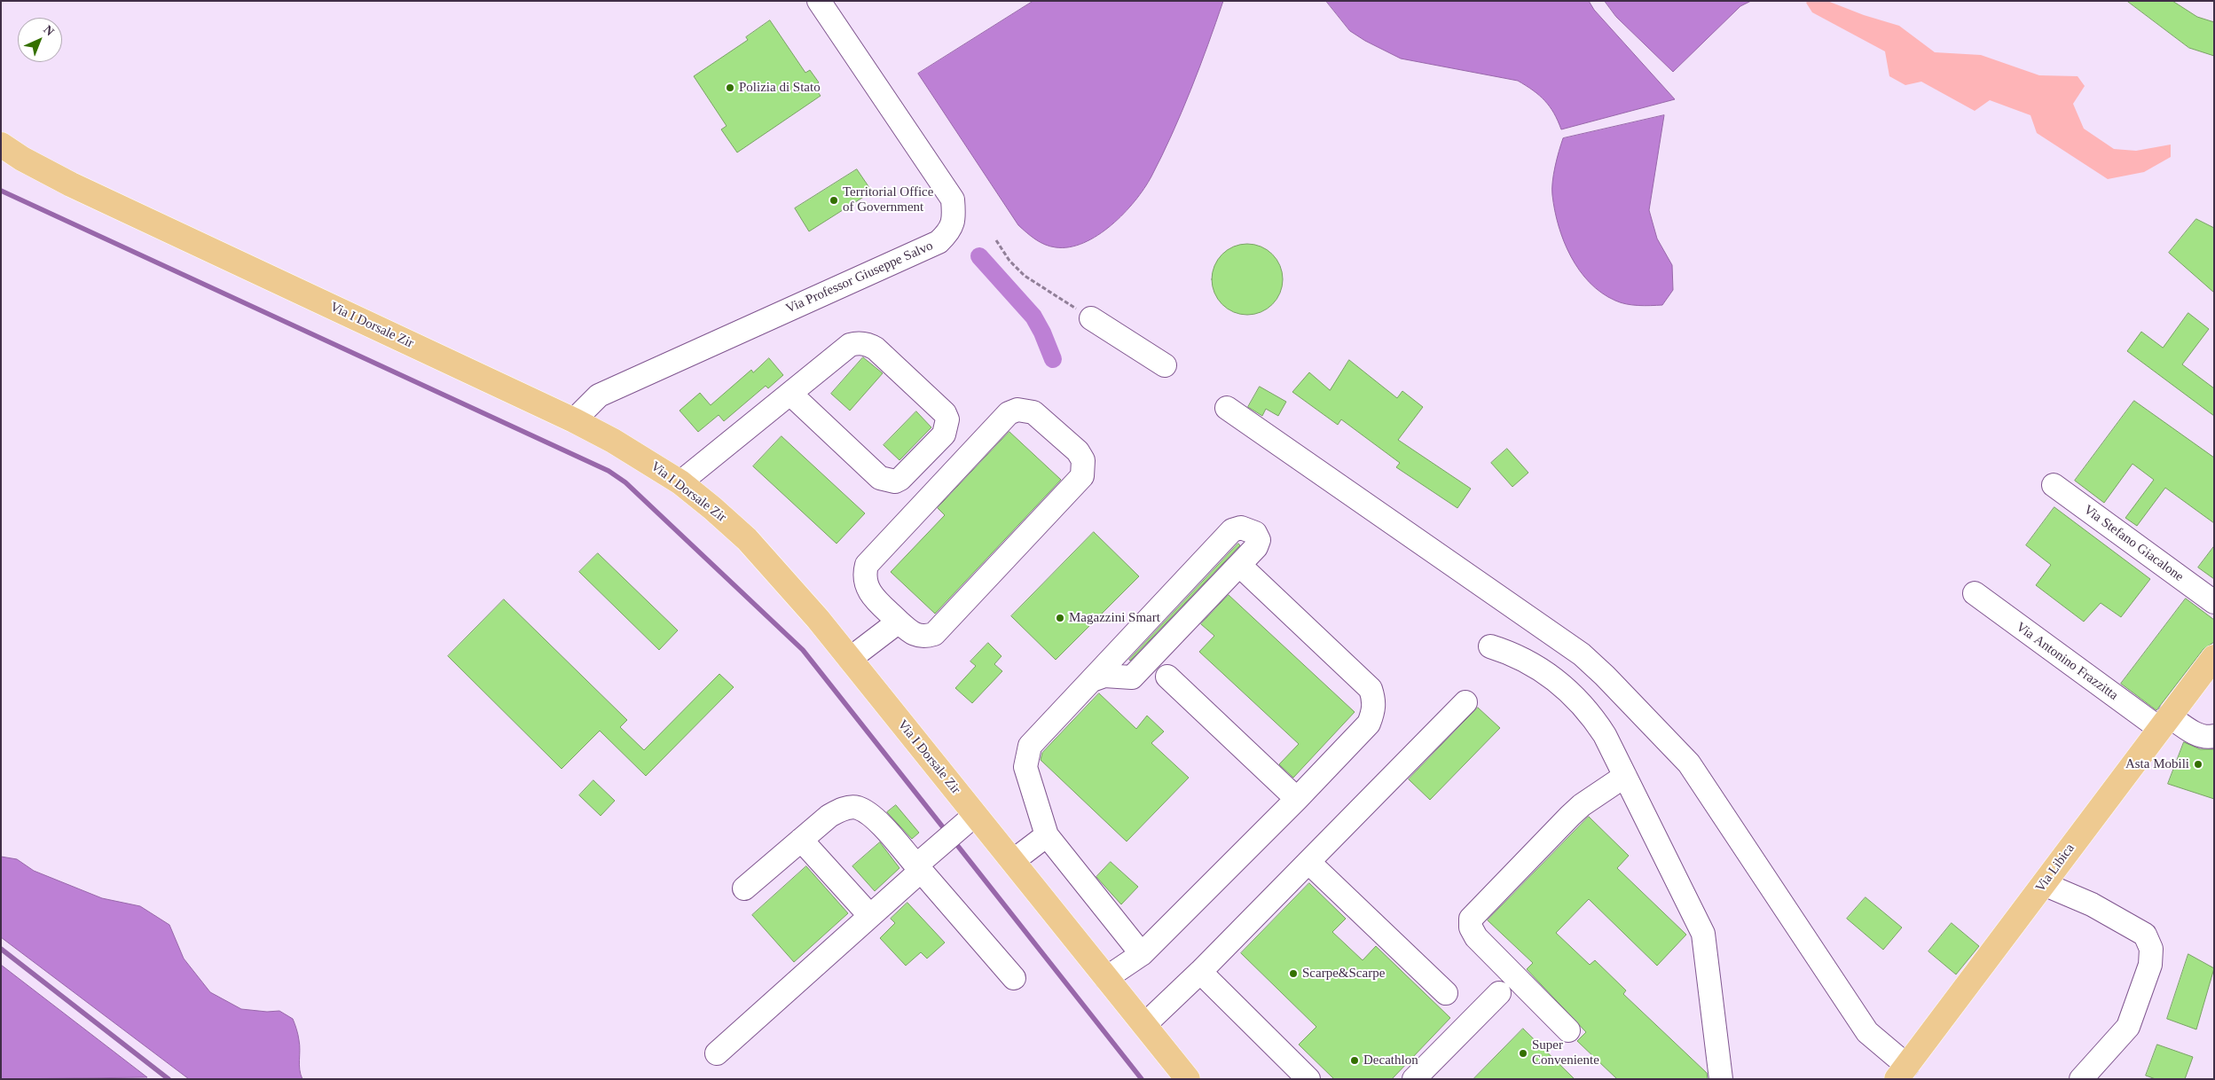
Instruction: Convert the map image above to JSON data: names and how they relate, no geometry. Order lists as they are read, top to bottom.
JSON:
{
  "streets": {
    "main road": ["Via I Dorsale Zir", "Via Libica"],
    "street": ["Via Professor Giuseppe Salvo", "Via Stefano Giacalone", "Via Antonino Frazzitta"]
  },
  "crossings": [
    ["Via Professor Giuseppe Salvo", "Via I Dorsale Zir"],
    ["Via Antonino Frazzitta", "Via Libica"]
  ],
  "places": [
    "Polizia di Stato",
    "Territorial Office of Government",
    "Magazzini Smart",
    "Asta Mobili",
    "Scarpe&Scarpe",
    "Super Conveniente",
    "Decathlon"
  ],
  "north": "top right"
}
